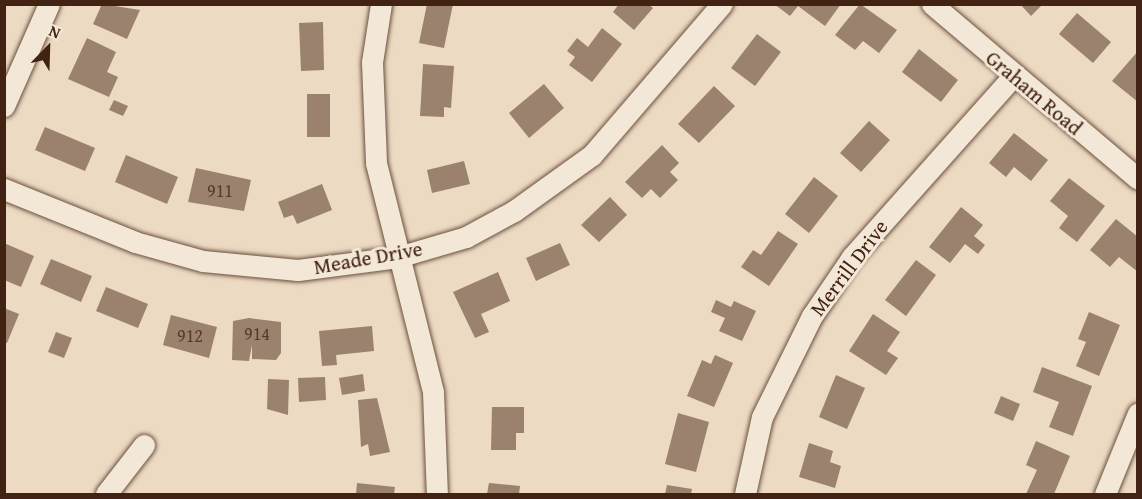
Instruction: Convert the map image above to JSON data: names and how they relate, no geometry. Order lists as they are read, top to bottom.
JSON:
{
  "streets": {
    "street": ["Graham Road", "Meade Drive", "Merrill Drive"]
  },
  "crossings": [
    ["Graham Road", "Merrill Drive"]
  ],
  "house_numbers": ["911", "914", "912"],
  "north": "top right"
}
